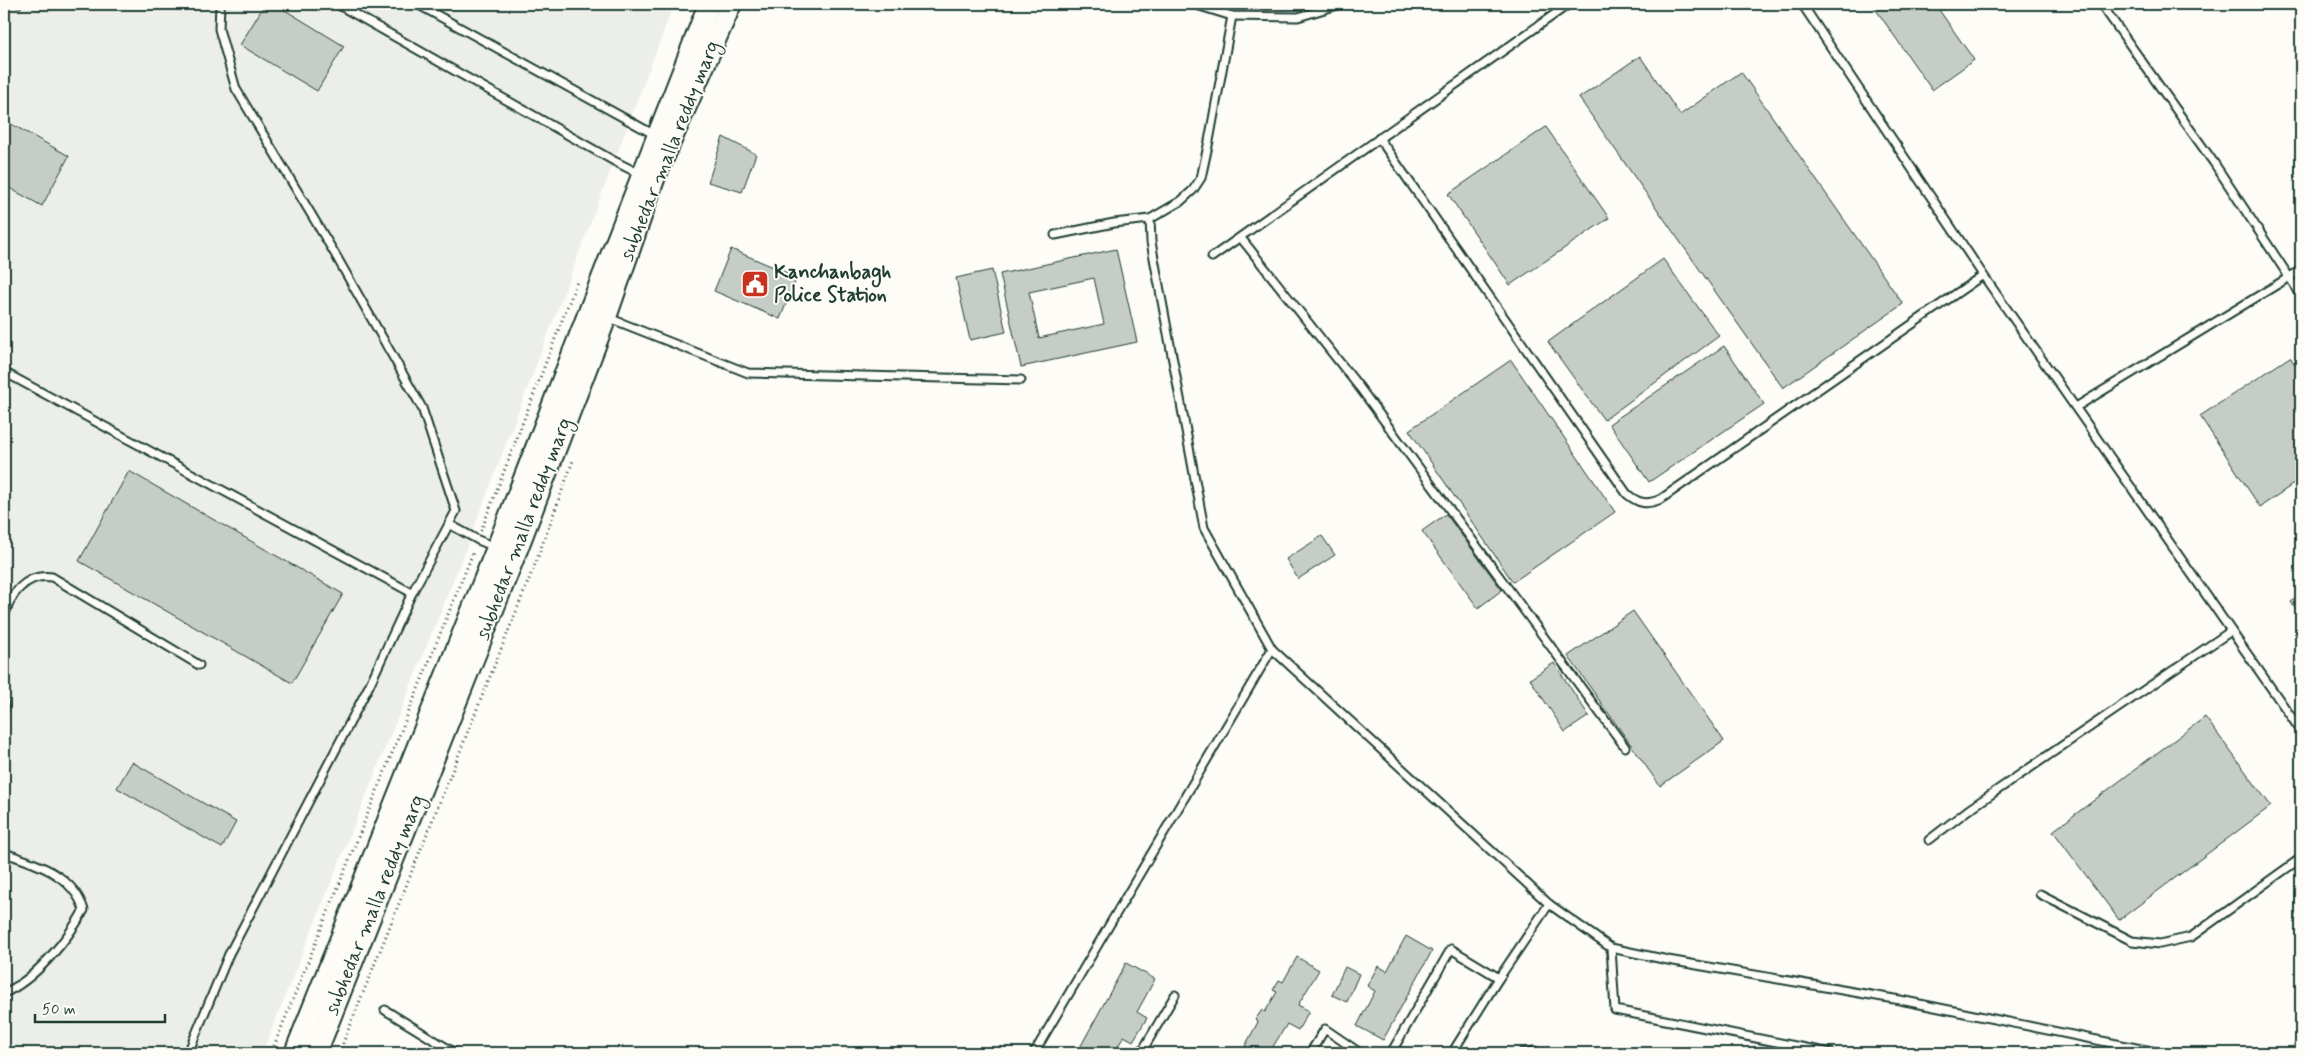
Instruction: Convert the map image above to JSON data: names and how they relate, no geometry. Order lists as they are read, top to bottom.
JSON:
{
  "streets": {
    "main road": ["subhedar malla reddy marg"]
  },
  "places": {
    "public building": ["Kanchanbagh Police Station"]
  },
  "scale_bar": "50 m"
}
